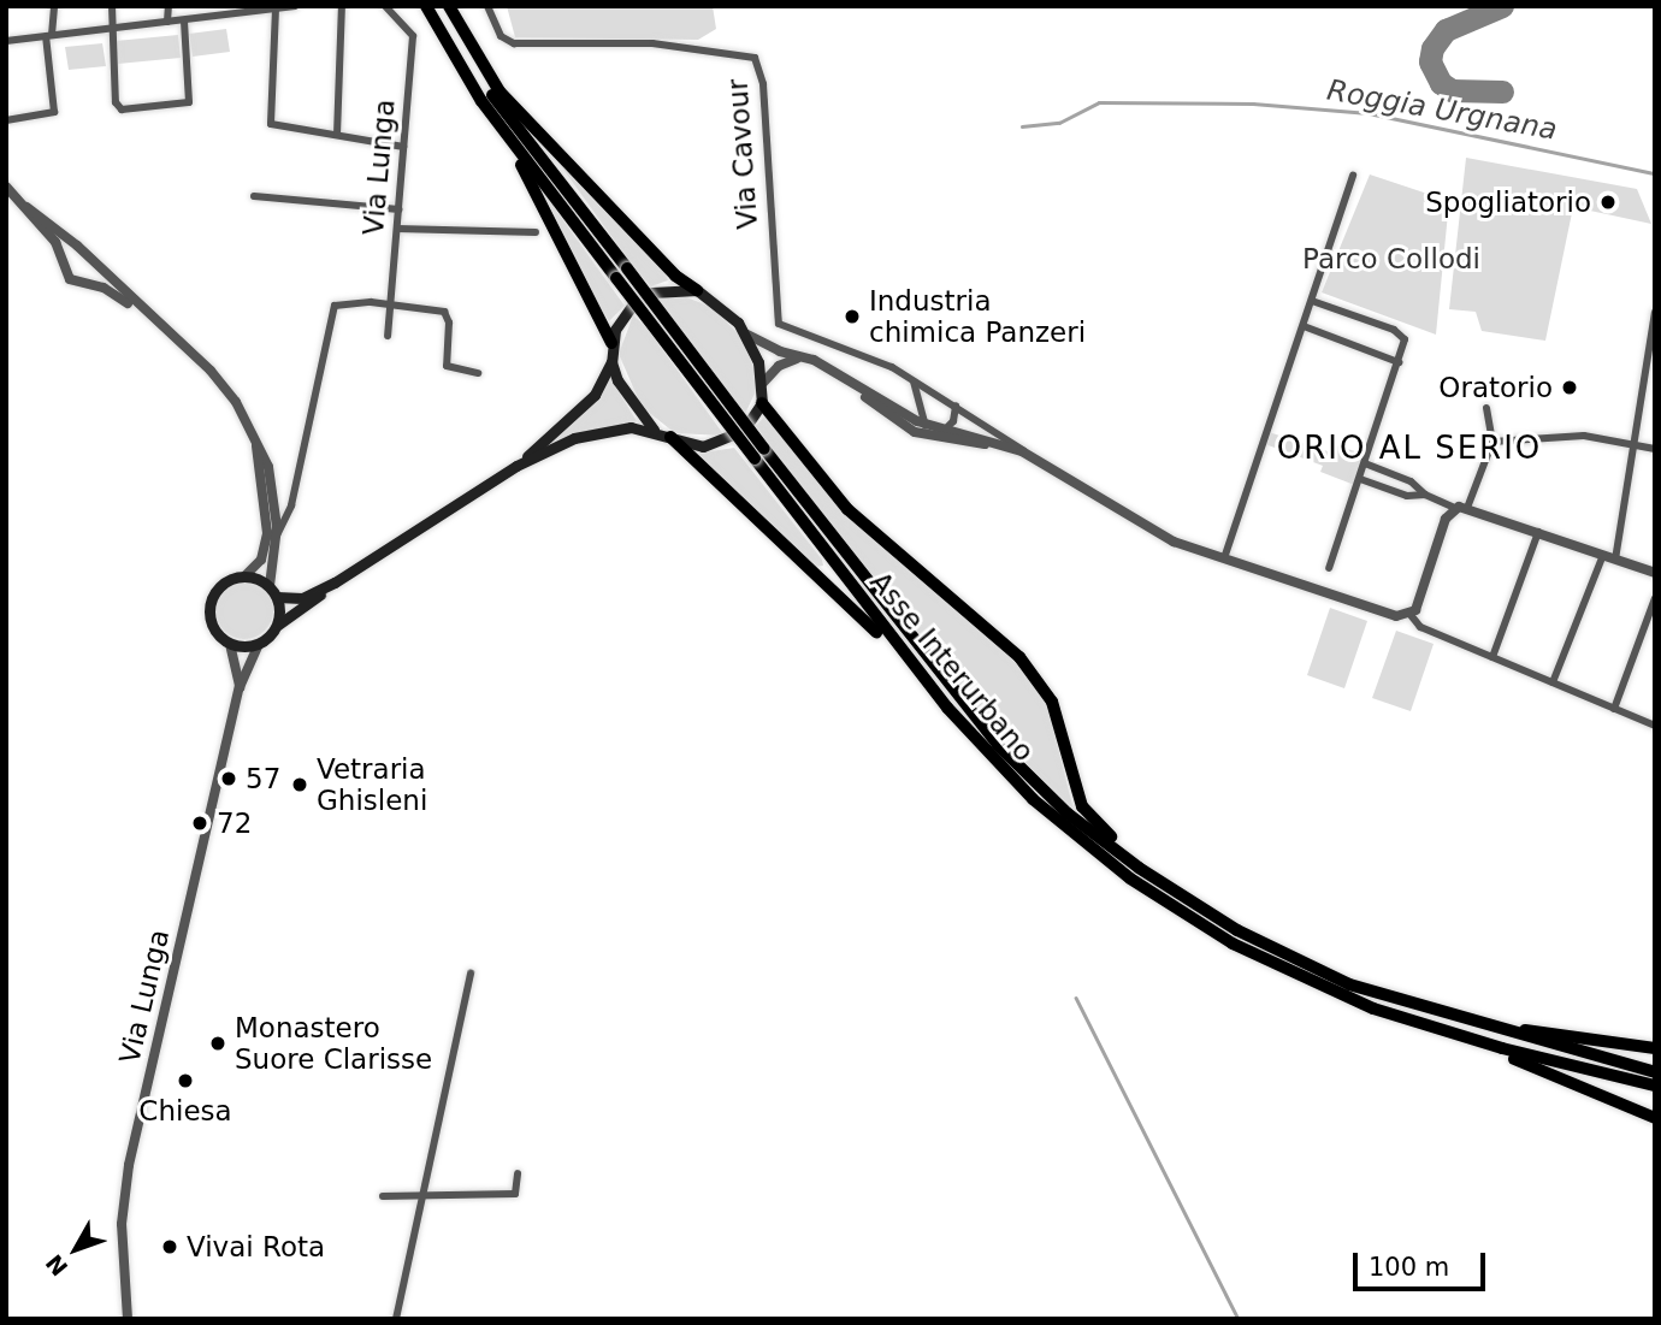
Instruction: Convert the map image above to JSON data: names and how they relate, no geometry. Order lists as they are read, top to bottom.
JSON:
{
  "streets": {
    "highway": ["Asse Interurbano"],
    "main road": ["Via Lunga"],
    "street": ["Via Cavour"]
  },
  "districts": ["ORIO AL SERIO"],
  "water": ["Roggia Urgnana"],
  "parks": ["Parco Collodi"],
  "places": [
    "Spogliatorio",
    "Industria chimica Panzeri",
    "Oratorio",
    "57",
    "Vetraria Ghisleni",
    "72",
    "Monastero Suore Clarisse",
    "Chiesa",
    "Vivai Rota"
  ],
  "scale_bar": "100 m",
  "north": "bottom left"
}
